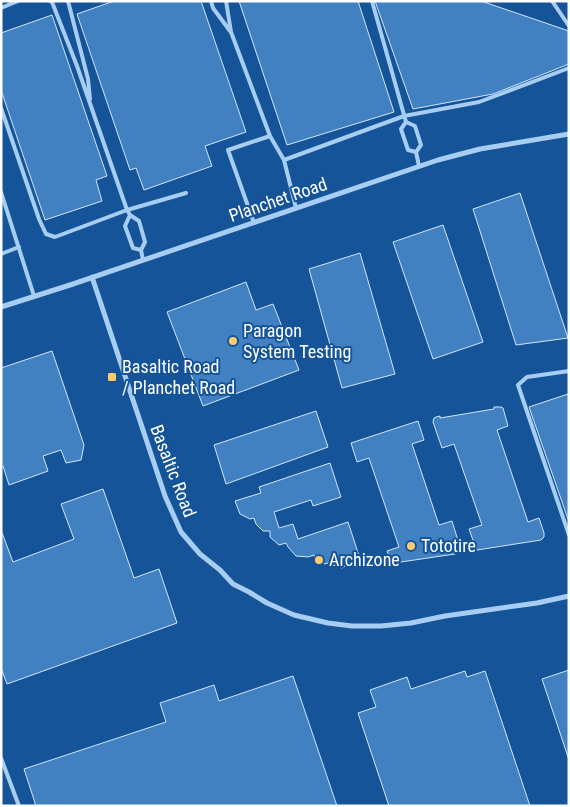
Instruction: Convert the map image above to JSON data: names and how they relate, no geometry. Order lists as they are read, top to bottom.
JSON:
{
  "streets": {
    "street": ["Planchet Road", "Basaltic Road"]
  },
  "crossings": [
    ["Planchet Road", "Basaltic Road"]
  ],
  "places": {
    "other": ["Paragon System Testing", "Tototire", "Archizone"],
    "transit": ["Basaltic Road / Planchet Road"]
  }
}
